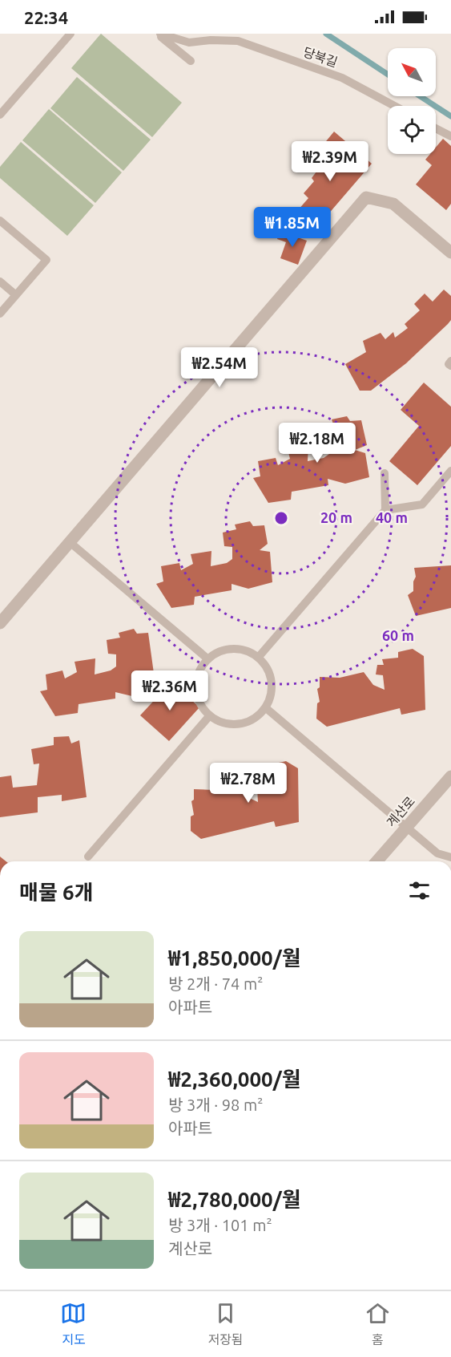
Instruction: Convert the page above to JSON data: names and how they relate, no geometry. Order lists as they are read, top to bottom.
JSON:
{
  "streets": {
    "street": ["계산로"],
    "lane": ["당북길"]
  },
  "north": "top left",
  "page": {
    "status": "22:34",
    "price": [
      "₩2.39M",
      "₩1.85M",
      "₩2.54M",
      "₩2.18M",
      "₩2.36M",
      "₩2.78M"
    ],
    "heading": "매물 6개",
    "list": [
      {
        "name": "₩1,850,000/월",
        "note": "방 2개 · 74 m² · 아파트"
      },
      {
        "name": "₩2,360,000/월",
        "note": "방 3개 · 98 m² · 아파트"
      },
      {
        "name": "₩2,780,000/월",
        "note": "방 3개 · 101 m² · 계산로"
      }
    ],
    "tabs": ["지도", "저장됨", "홈"]
  },
  "rings": ["20 m", "40 m", "60 m"]
}
